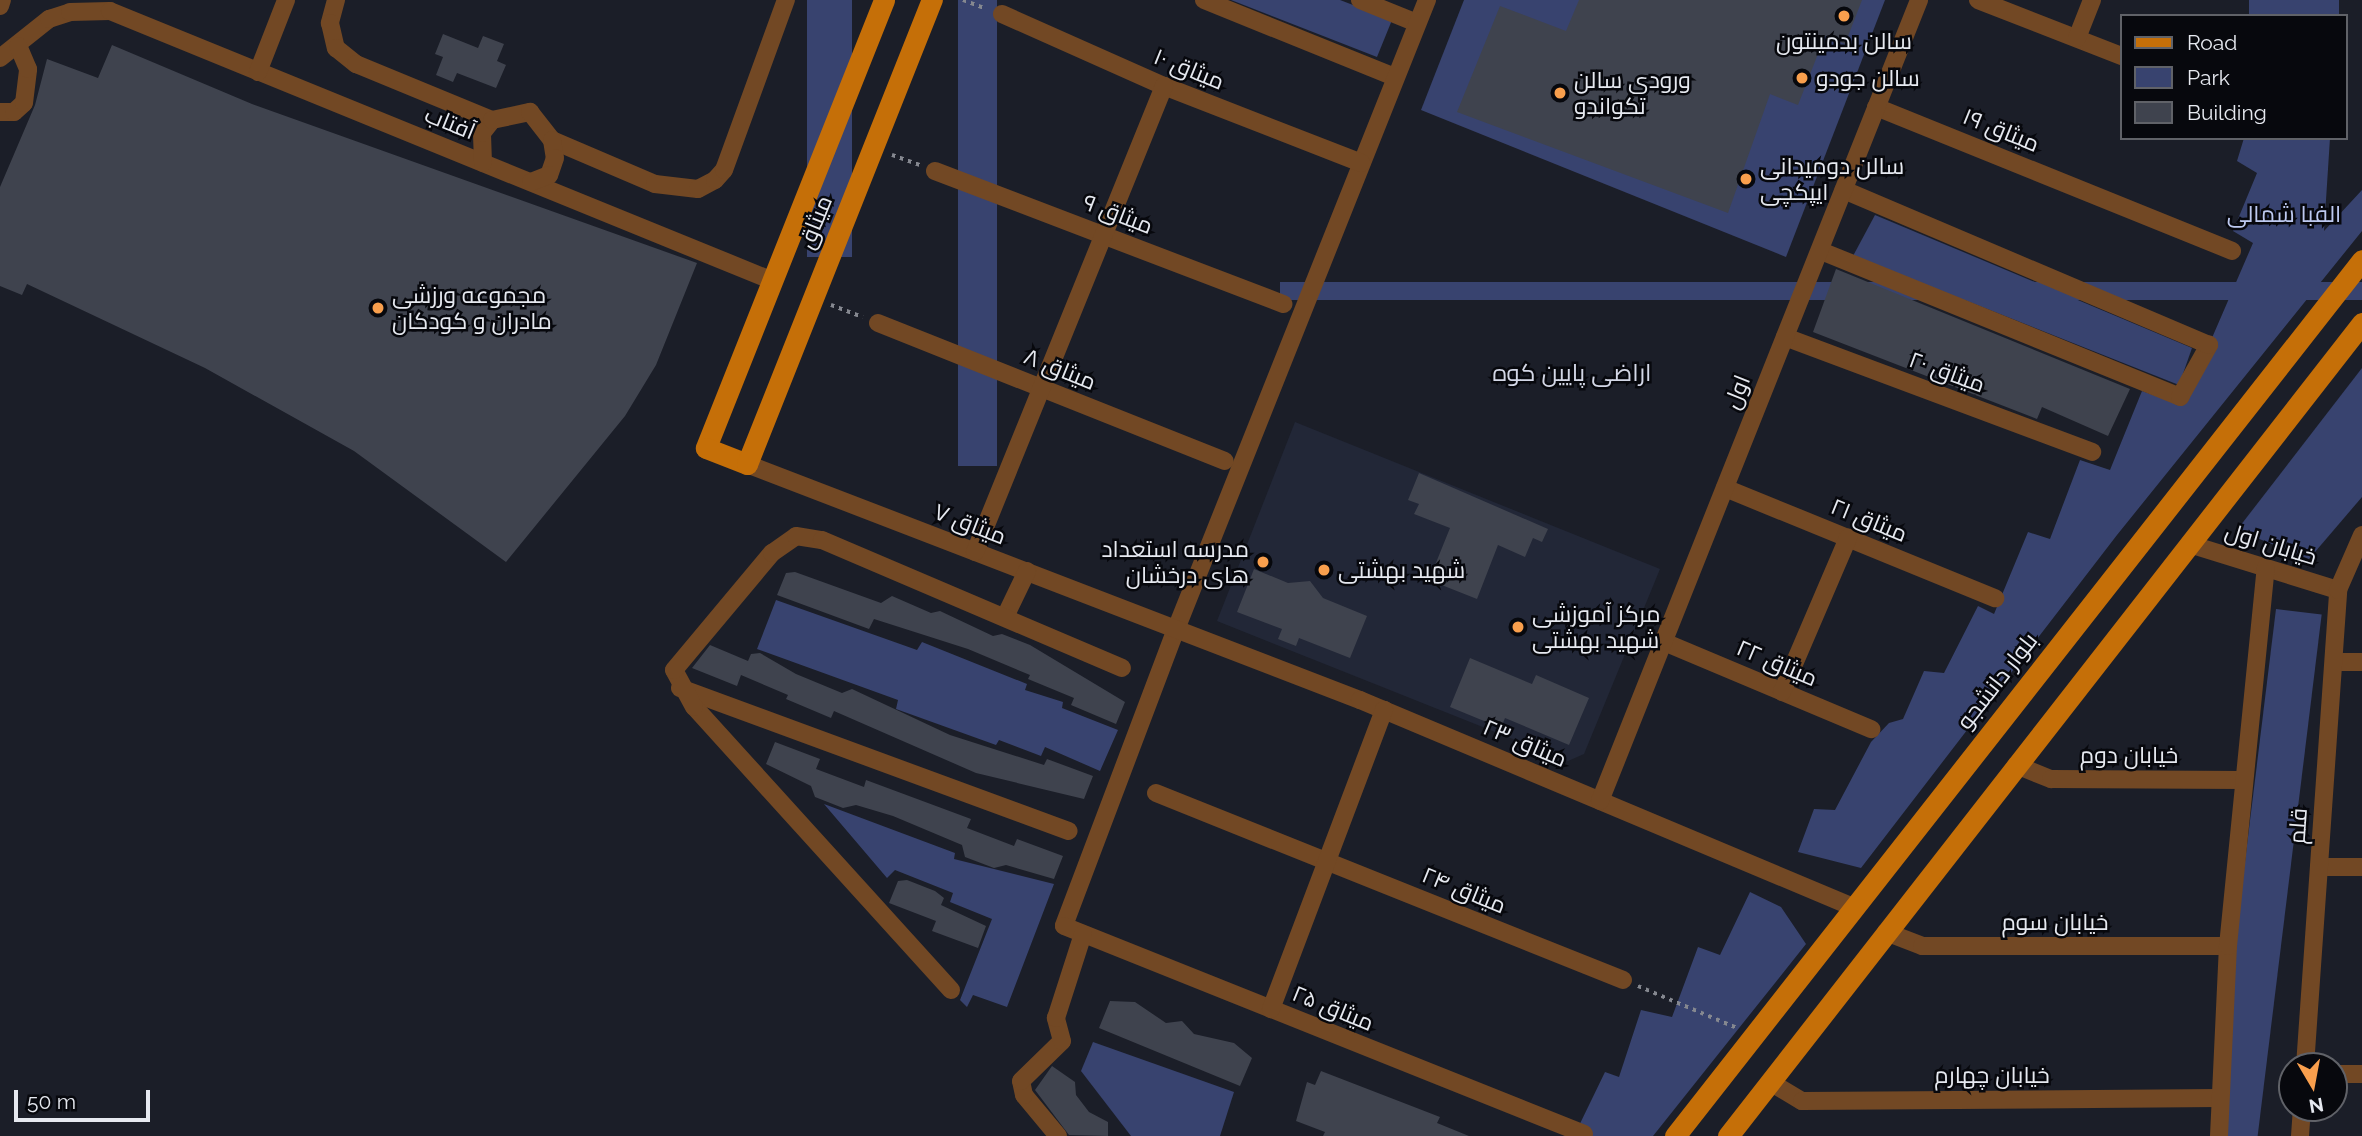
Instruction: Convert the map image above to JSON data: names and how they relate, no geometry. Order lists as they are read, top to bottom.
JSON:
{
  "streets": {
    "main road": ["میثاق", "بلوار دانشجو"],
    "street": [
      "میثاق ۱۰",
      "آفتاب",
      "میثاق ۱۹",
      "میثاق ۹",
      "میثاق ۸",
      "میثاق ۲۰",
      "اول",
      "میثاق ۲۱",
      "میثاق ۷",
      "خیابان اول",
      "میثاق ۲۲",
      "میثاق ۲۳",
      "خیابان دوم",
      "قلم",
      "میثاق ۲۴",
      "خیابان سوم",
      "میثاق ۲۵",
      "خیابان چهارم"
    ]
  },
  "crossings": [
    ["آفتاب", "میثاق"],
    ["میثاق ۱۹", "اول"],
    ["میثاق", "میثاق ۷"],
    ["میثاق ۲۰", "اول"],
    ["اول", "میثاق ۲۱"],
    ["اول", "میثاق ۲۲"],
    ["اول", "میثاق ۲۳"],
    ["میثاق ۷", "میثاق ۲۳"],
    ["میثاق ۷", "میثاق ۲۵"],
    ["خیابان اول", "قلم"],
    ["بلوار دانشجو", "میثاق ۲۳"],
    ["میثاق ۲۳", "میثاق ۲۵"]
  ],
  "districts": ["اراضی پایین کوه"],
  "parks": ["الفبا شمالی"],
  "places": [
    "سالن بدمینتون",
    "سالن جودو",
    "ورودی سالن تکواندو",
    "سالن دومیدانی ایپکچی",
    "مجموعه ورزشی مادران و کودکان",
    "مدرسه استعداد های درخشان",
    "شهید بهشتی",
    "مرکز آموزشی شهید بهشتی"
  ],
  "legend": ["Road", "Park", "Building"],
  "scale_bar": "50 m",
  "north": "bottom"
}
